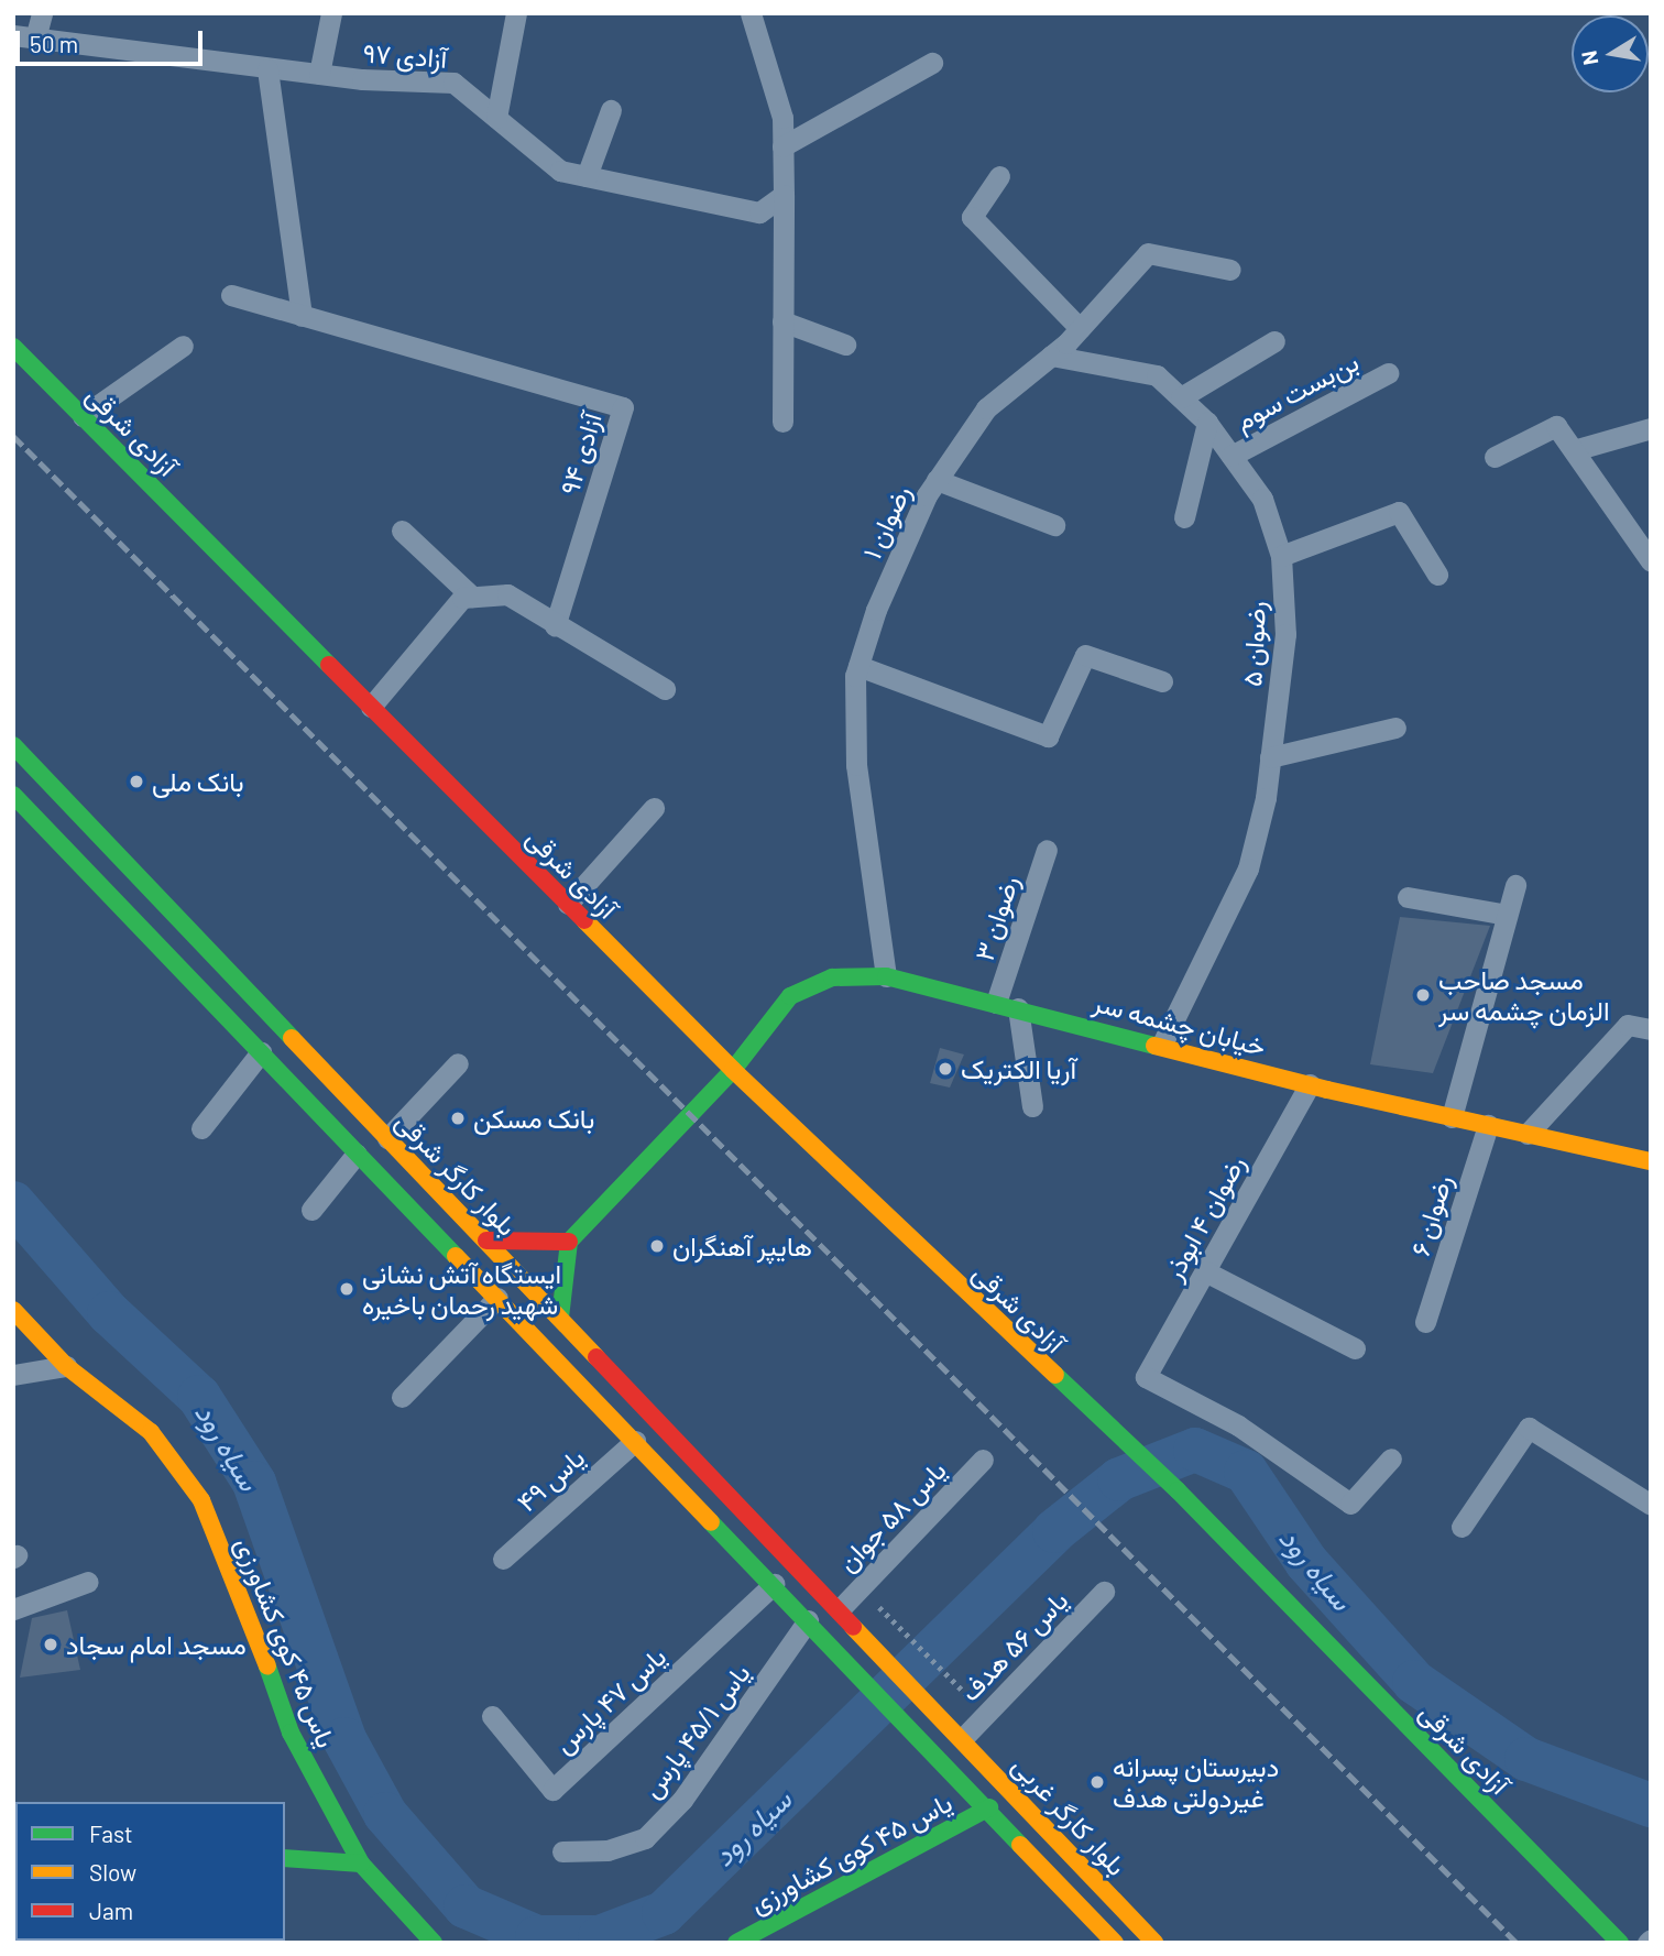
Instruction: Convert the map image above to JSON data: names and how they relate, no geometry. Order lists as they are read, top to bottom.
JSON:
{
  "streets": {
    "street": [
      "آزادی ۹۷",
      "بن‌بست سوم",
      "آزادی شرقی",
      "آزادی ۹۴",
      "رضوان ۱",
      "رضوان ۵",
      "رضوان ۳",
      "خیابان چشمه سر",
      "بلوار کارگر شرقی",
      "رضوان ۶",
      "رضوان ۴ ابوذر",
      "یاس ۴۹",
      "یاس ۵۸ جوان",
      "یاس ۴۵ کوی کشاورزی",
      "یاس ۵۶ هدف",
      "یاس ۴۷ پارس",
      "یاس ۴۵/۱ پارس",
      "بلوار کارگر غربی"
    ]
  },
  "crossings": [
    ["بن‌بست سوم", "رضوان ۵"],
    ["آزادی شرقی", "خیابان چشمه سر"],
    ["رضوان ۱", "رضوان ۵"],
    ["رضوان ۱", "خیابان چشمه سر"],
    ["رضوان ۵", "خیابان چشمه سر"],
    ["رضوان ۳", "خیابان چشمه سر"],
    ["خیابان چشمه سر", "رضوان ۶"],
    ["خیابان چشمه سر", "رضوان ۴ ابوذر"],
    ["بلوار کارگر شرقی", "یاس ۵۸ جوان"],
    ["بلوار کارگر شرقی", "بلوار کارگر غربی"],
    ["یاس ۴۵ کوی کشاورزی", "بلوار کارگر غربی"],
    ["یاس ۵۶ هدف", "بلوار کارگر غربی"],
    ["یاس ۴۵/۱ پارس", "بلوار کارگر غربی"]
  ],
  "water": ["سیاه رود"],
  "places": [
    "بانک ملی",
    "مسجد صاحب الزمان چشمه سر",
    "آریا الکتریک",
    "بانک مسکن",
    "هایپر آهنگران",
    "ایستگاه آتش نشانی شهید رحمان باخیره",
    "مسجد امام سجاد",
    "دبیرستان پسرانه غیردولتی هدف"
  ],
  "legend": ["Fast", "Slow", "Jam"],
  "scale_bar": "50 m",
  "north": "left"
}
